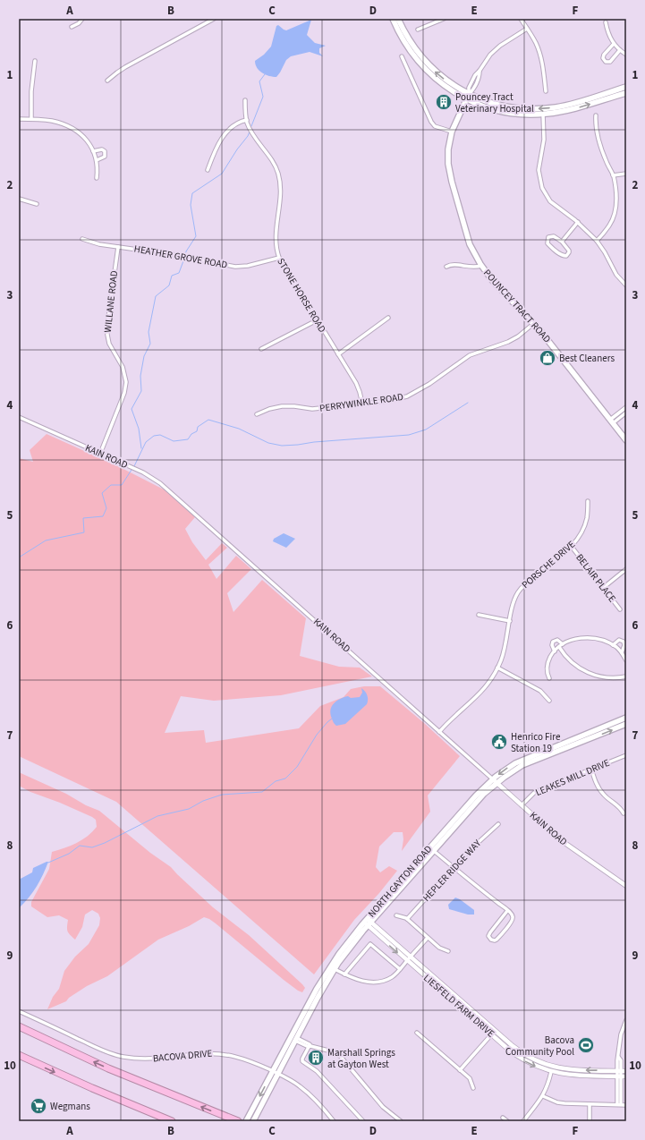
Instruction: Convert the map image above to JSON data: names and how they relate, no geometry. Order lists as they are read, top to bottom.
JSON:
{
  "streets": {
    "main road": ["POUNCEY TRACT ROAD", "NORTH GAYTON ROAD"],
    "street": [
      "HEATHER GROVE ROAD",
      "STONE HORSE ROAD",
      "WILLANE ROAD",
      "PERRYWINKLE ROAD",
      "KAIN ROAD",
      "PORSCHE DRIVE",
      "BELAIR PLACE",
      "LEAKES MILL DRIVE",
      "HEPLER RIDGE WAY",
      "LIESFELD FARM DRIVE",
      "BACOVA DRIVE"
    ]
  },
  "crossings": [
    ["HEATHER GROVE ROAD", "STONE HORSE ROAD"],
    ["HEATHER GROVE ROAD", "WILLANE ROAD"],
    ["STONE HORSE ROAD", "PERRYWINKLE ROAD"],
    ["WILLANE ROAD", "KAIN ROAD"],
    ["POUNCEY TRACT ROAD", "PERRYWINKLE ROAD"],
    ["KAIN ROAD", "PORSCHE DRIVE"],
    ["KAIN ROAD", "LEAKES MILL DRIVE"],
    ["KAIN ROAD", "NORTH GAYTON ROAD"],
    ["PORSCHE DRIVE", "BELAIR PLACE"],
    ["NORTH GAYTON ROAD", "LIESFELD FARM DRIVE"],
    ["NORTH GAYTON ROAD", "BACOVA DRIVE"]
  ],
  "places": {
    "building": ["Pouncey Tract Veterinary Hospital", "Marshall Springs at Gayton West"],
    "shop": ["Best Cleaners"],
    "public building": ["Henrico Fire Station 19"],
    "sports": ["Bacova Community Pool"],
    "supermarket": ["Wegmans"]
  },
  "grid": {
    "columns": [
      "A",
      "B",
      "C",
      "D",
      "E",
      "F"
    ],
    "rows": [
      "1",
      "2",
      "3",
      "4",
      "5",
      "6",
      "7",
      "8",
      "9",
      "10"
    ]
  }
}
